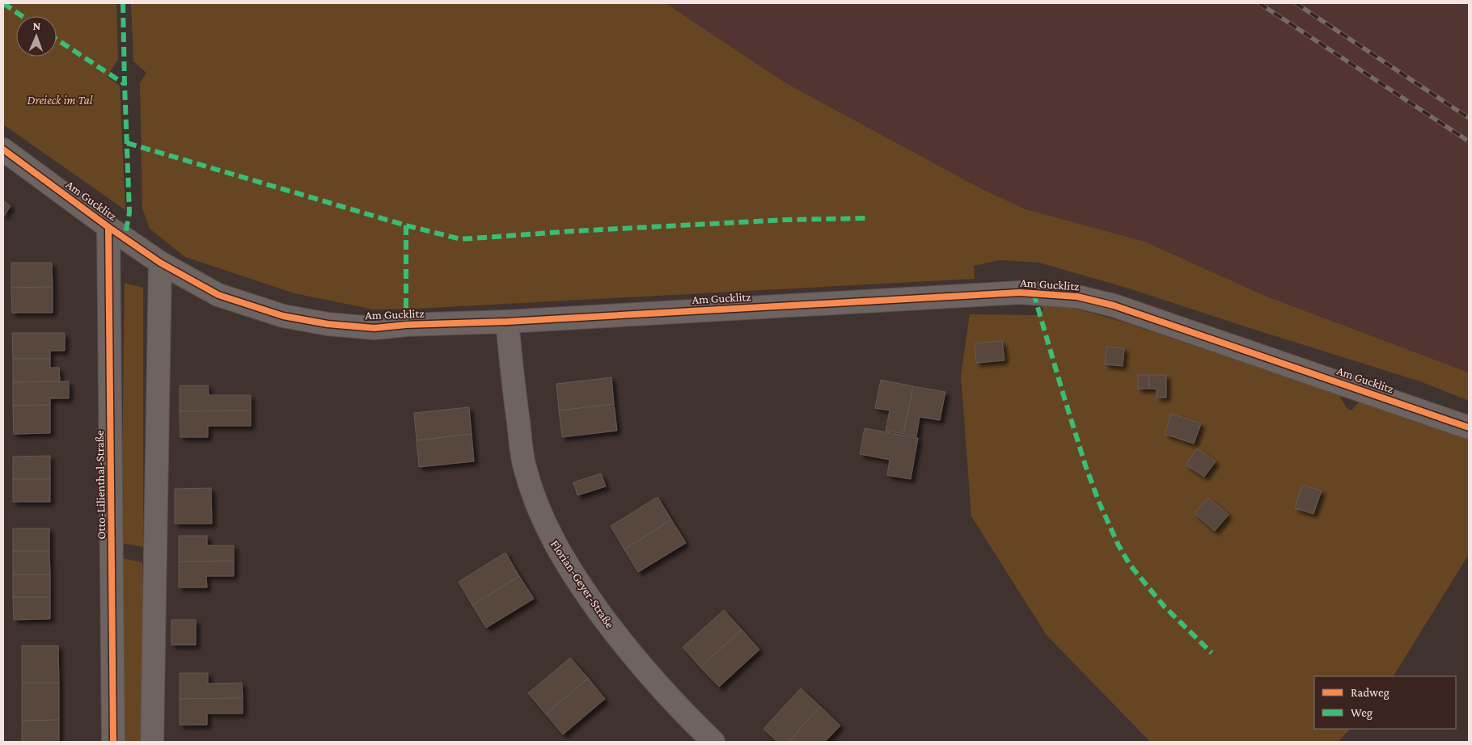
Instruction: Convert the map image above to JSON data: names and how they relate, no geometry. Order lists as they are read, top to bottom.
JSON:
{
  "streets": {
    "street": ["Am Gucklitz", "Otto-Lilienthal-Straße", "Florian-Geyer-Straße"]
  },
  "crossings": [
    ["Am Gucklitz", "Otto-Lilienthal-Straße"],
    ["Am Gucklitz", "Florian-Geyer-Straße"]
  ],
  "parks": ["Dreieck im Tal"],
  "legend": ["Radweg", "Weg"],
  "north": "top"
}
